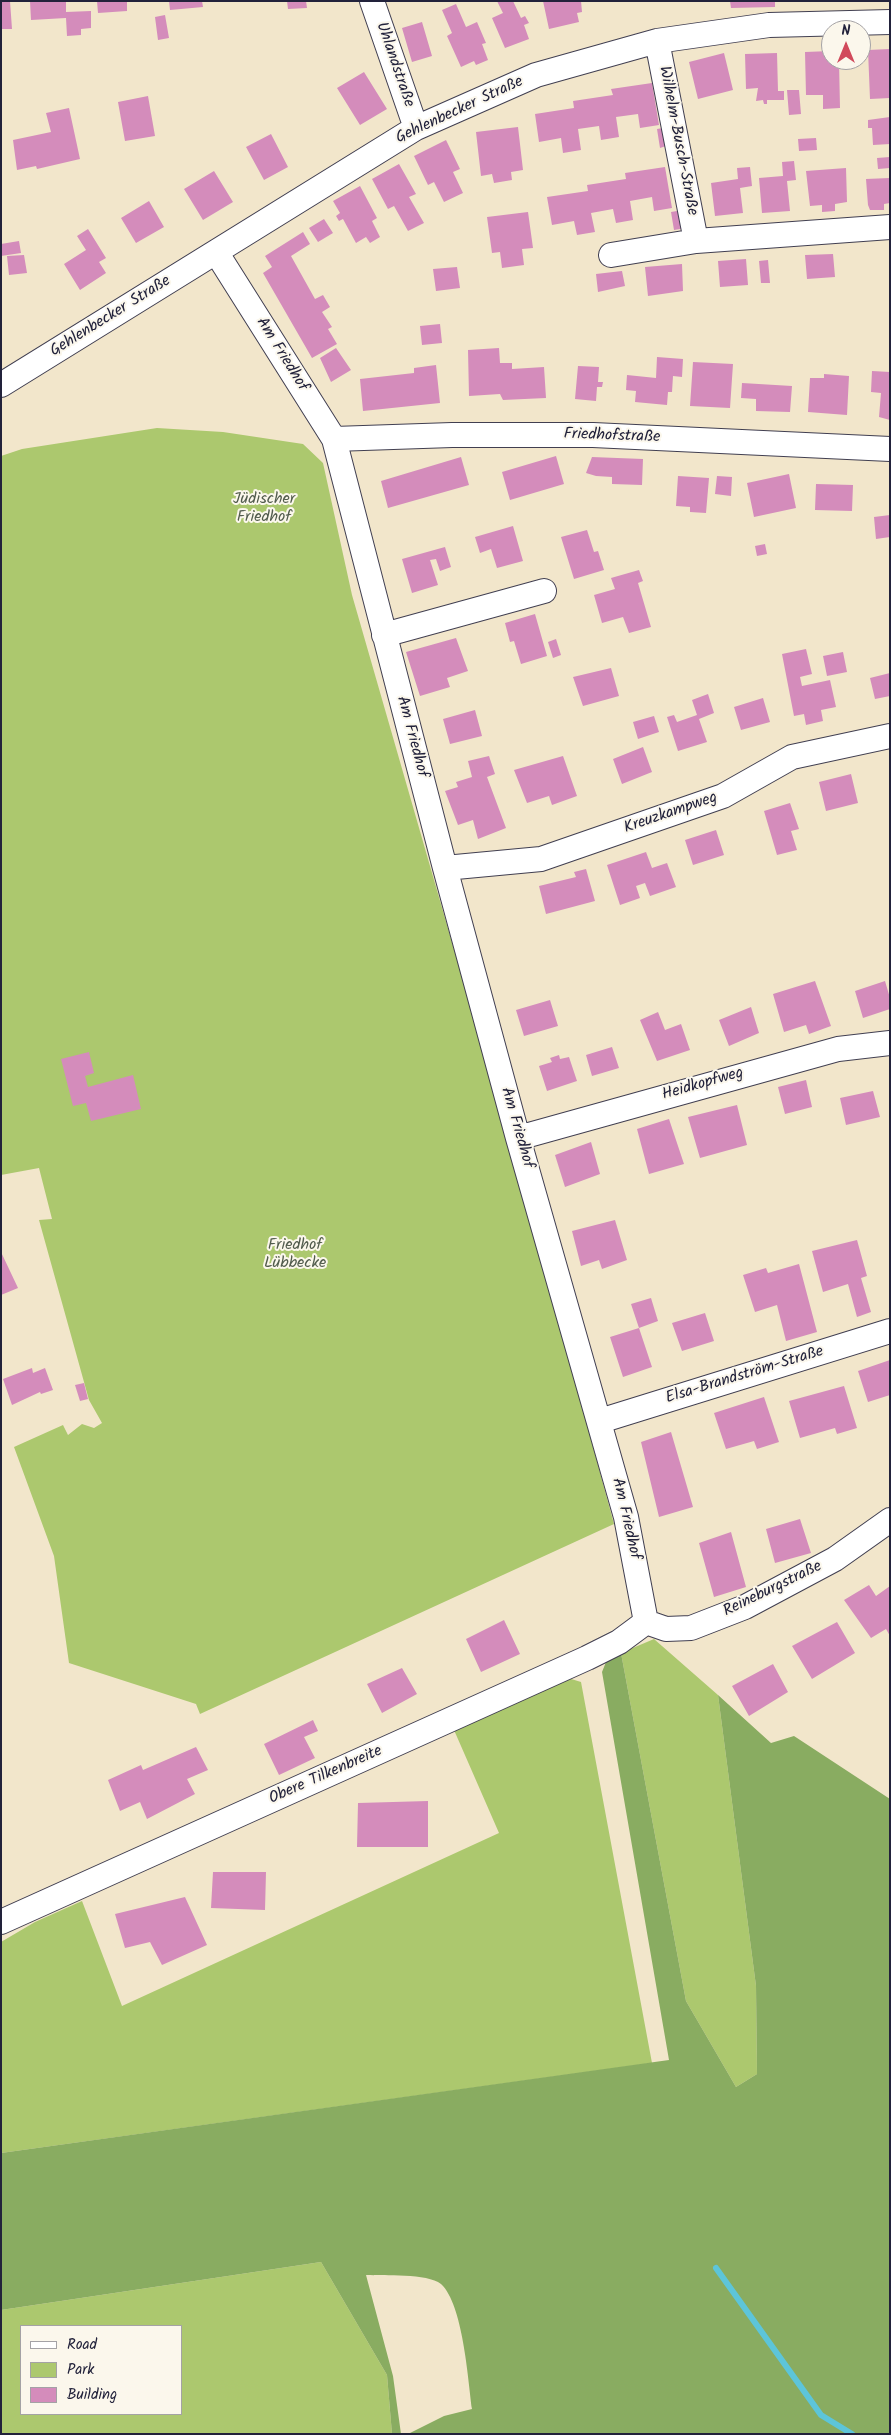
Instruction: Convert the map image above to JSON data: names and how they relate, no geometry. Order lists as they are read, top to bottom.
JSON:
{
  "streets": {
    "street": [
      "Uhlandstraße",
      "Gehlenbecker Straße",
      "Wilhelm-Busch-Straße",
      "Am Friedhof",
      "Friedhofstraße",
      "Kreuzkampweg",
      "Heidkopfweg",
      "Elsa-Brandström-Straße",
      "Reineburgstraße",
      "Obere Tilkenbreite"
    ]
  },
  "crossings": [
    ["Uhlandstraße", "Gehlenbecker Straße"],
    ["Gehlenbecker Straße", "Wilhelm-Busch-Straße"],
    ["Gehlenbecker Straße", "Am Friedhof"],
    ["Am Friedhof", "Friedhofstraße"],
    ["Am Friedhof", "Kreuzkampweg"],
    ["Am Friedhof", "Heidkopfweg"],
    ["Am Friedhof", "Elsa-Brandström-Straße"],
    ["Am Friedhof", "Reineburgstraße"],
    ["Am Friedhof", "Obere Tilkenbreite"],
    ["Reineburgstraße", "Obere Tilkenbreite"]
  ],
  "parks": ["Jüdischer Friedhof", "Friedhof Lübbecke"],
  "legend": ["Road", "Park", "Building"],
  "north": "top"
}
